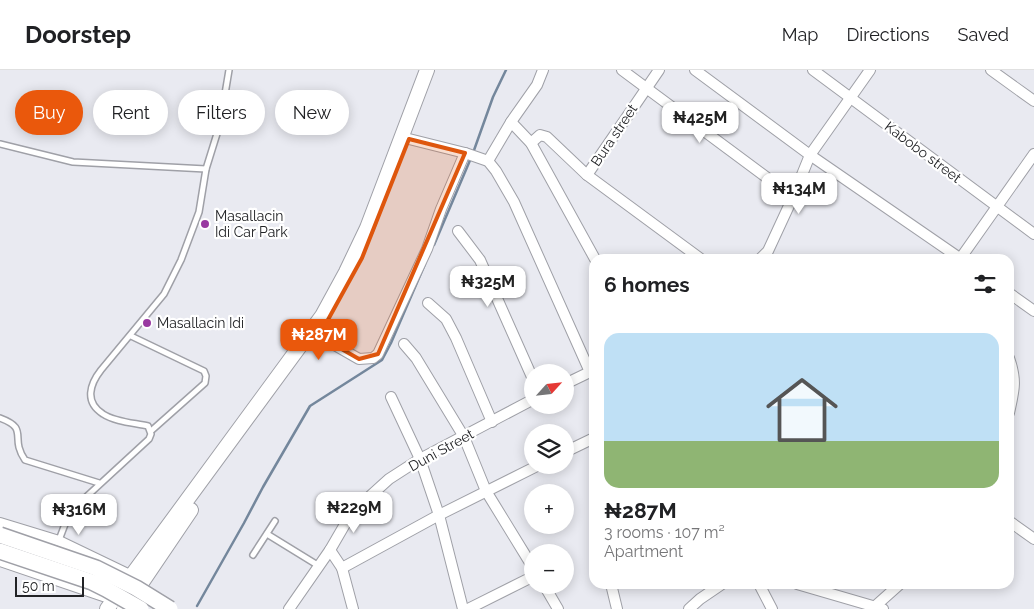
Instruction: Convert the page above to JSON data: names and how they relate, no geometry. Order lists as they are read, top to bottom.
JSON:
{
  "streets": {
    "street": ["Bura street", "Kabobo street", "Duni Street"]
  },
  "places": ["Masallacin Idi Car Park", "Masallacin Idi"],
  "scale_bar": "50 m",
  "north": "top right",
  "page": {
    "header": "Doorstep",
    "nav": ["Map", "Directions", "Saved"],
    "chip": [
      "Buy",
      "Rent",
      "Filters",
      "New"
    ],
    "price": [
      "₦425M",
      "₦134M",
      "₦325M",
      "₦287M",
      "₦229M",
      "₦316M"
    ],
    "heading": "6 homes",
    "list": [
      {
        "name": "₦287M",
        "note": "3 rooms · 107 m² · Apartment"
      }
    ],
    "map_buttons": ["+", "−"],
    "scale": "50 m"
  }
}
